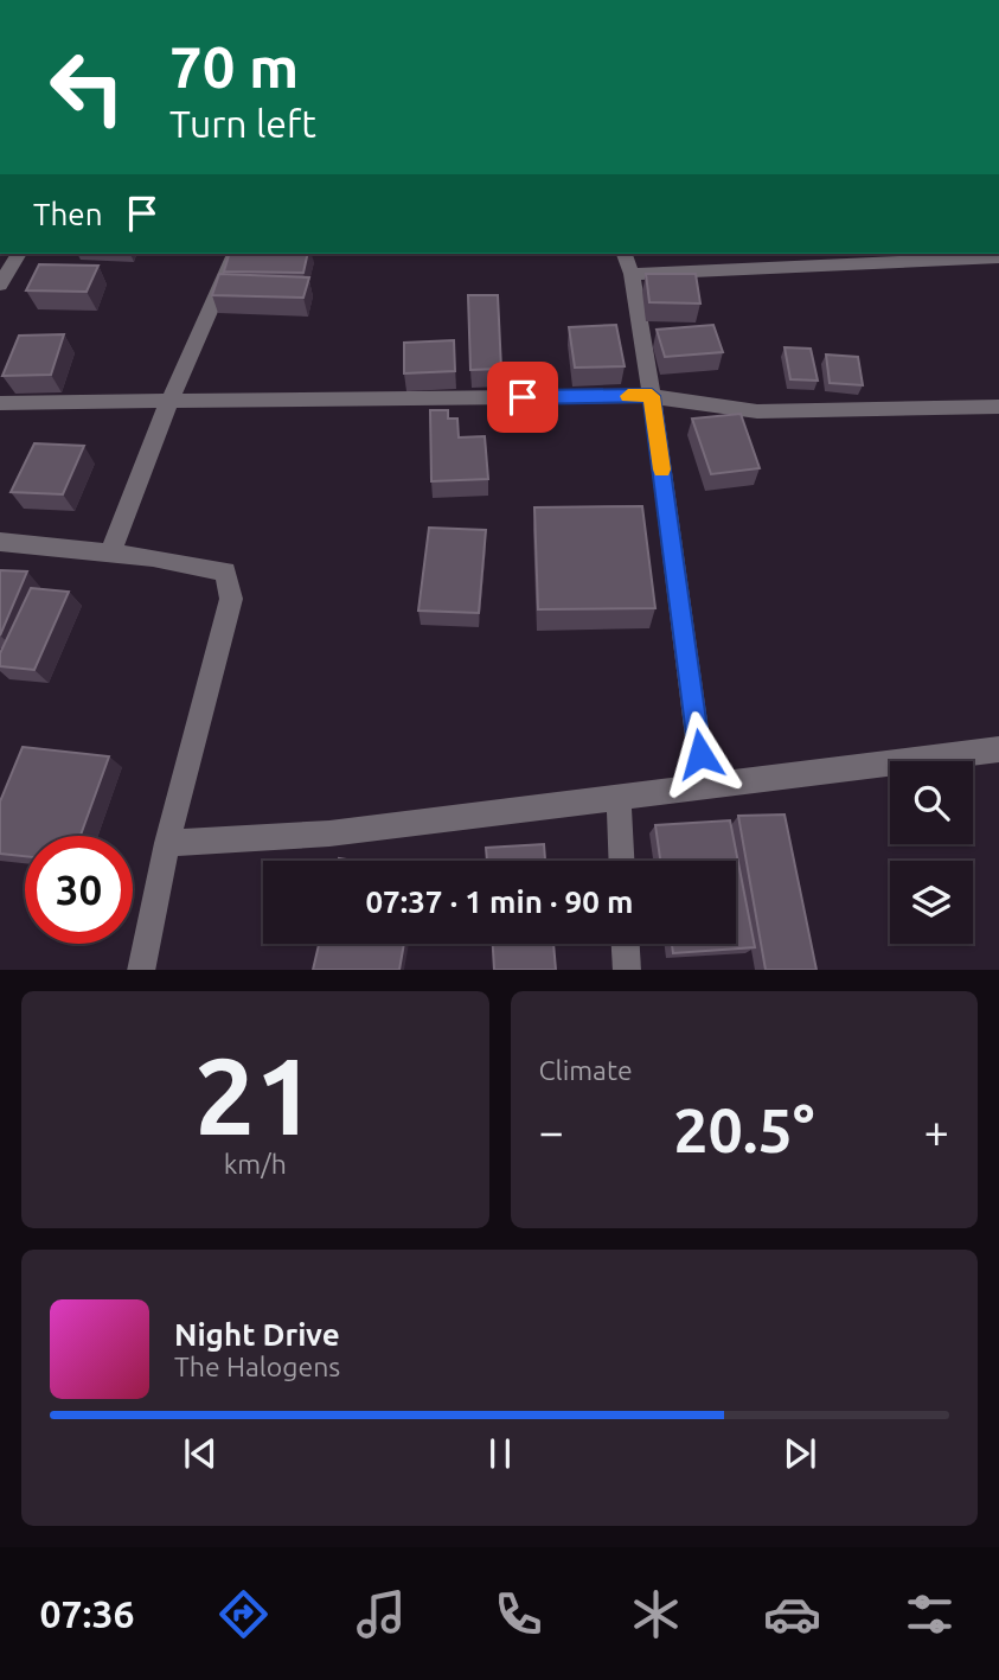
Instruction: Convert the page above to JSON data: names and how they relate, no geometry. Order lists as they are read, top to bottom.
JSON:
{
  "page": {
    "turn": ["70 m", "Turn left"],
    "then": "Then",
    "limit": "30",
    "trip": "07:37 · 1 min · 90 m",
    "tile": [
      ["21", "km/h"],
      "Climate"
    ],
    "heat": ["−", "20.5°", "+"],
    "song": ["Night Drive", "The Halogens"],
    "tabs": "07:36"
  }
}
